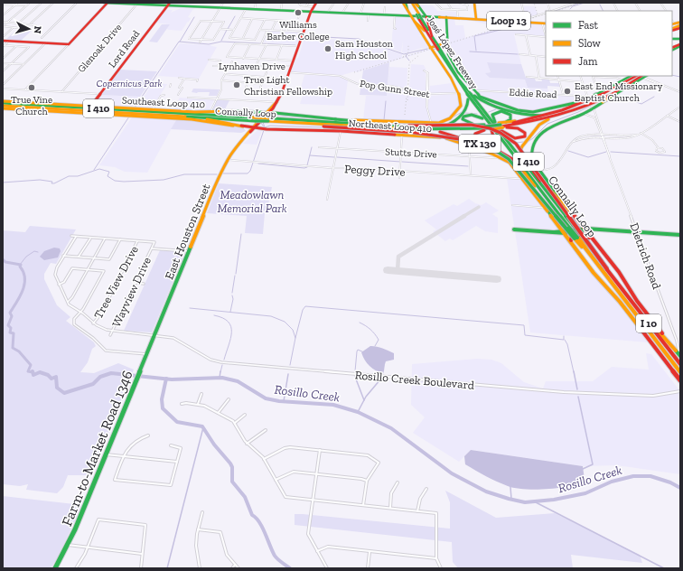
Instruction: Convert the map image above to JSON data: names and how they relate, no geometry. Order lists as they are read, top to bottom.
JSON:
{
  "streets": {
    "main road": [
      "Loop 13",
      "Lord Road",
      "José López Freeway",
      "Southeast Loop 410",
      "I 410",
      "Connally Loop",
      "Northeast Loop 410",
      "TX 130",
      "East Houston Street",
      "I 10",
      "Farm-to-Market Road 1346"
    ],
    "street": [
      "Glenoak Drive",
      "Lynhaven Drive",
      "Pop Gunn Street",
      "Eddie Road",
      "Stutts Drive",
      "Peggy Drive",
      "Dietrich Road",
      "Tree View Drive",
      "Wayview Drive",
      "Rosillo Creek Boulevard"
    ]
  },
  "crossings": [
    ["Loop 13", "Glenoak Drive"],
    ["Loop 13", "Lord Road"],
    ["Loop 13", "East Houston Street"],
    ["Lord Road", "Southeast Loop 410"],
    ["José López Freeway", "Connally Loop"],
    ["José López Freeway", "TX 130"],
    ["José López Freeway", "I 10"],
    ["Lynhaven Drive", "East Houston Street"],
    ["Pop Gunn Street", "Southeast Loop 410"],
    ["Pop Gunn Street", "East Houston Street"],
    ["Southeast Loop 410", "Connally Loop"],
    ["Southeast Loop 410", "Northeast Loop 410"],
    ["Southeast Loop 410", "East Houston Street"],
    ["Connally Loop", "TX 130"],
    ["Connally Loop", "I 10"],
    ["Northeast Loop 410", "Stutts Drive"],
    ["Northeast Loop 410", "East Houston Street"],
    ["TX 130", "I 10"],
    ["Peggy Drive", "East Houston Street"],
    ["East Houston Street", "Rosillo Creek Boulevard"],
    ["East Houston Street", "Farm-to-Market Road 1346"],
    ["Tree View Drive", "Wayview Drive"],
    ["Tree View Drive", "Rosillo Creek Boulevard"],
    ["Wayview Drive", "Rosillo Creek Boulevard"],
    ["Rosillo Creek Boulevard", "Farm-to-Market Road 1346"]
  ],
  "water": ["Rosillo Creek"],
  "parks": ["Copernicus Park", "Meadowlawn Memorial Park"],
  "places": [
    "Williams Barber College",
    "Sam Houston High School",
    "True Light Christian Fellowship",
    "True Vine Church",
    "East End Missionary Baptist Church"
  ],
  "legend": ["Fast", "Slow", "Jam"],
  "north": "right"
}
